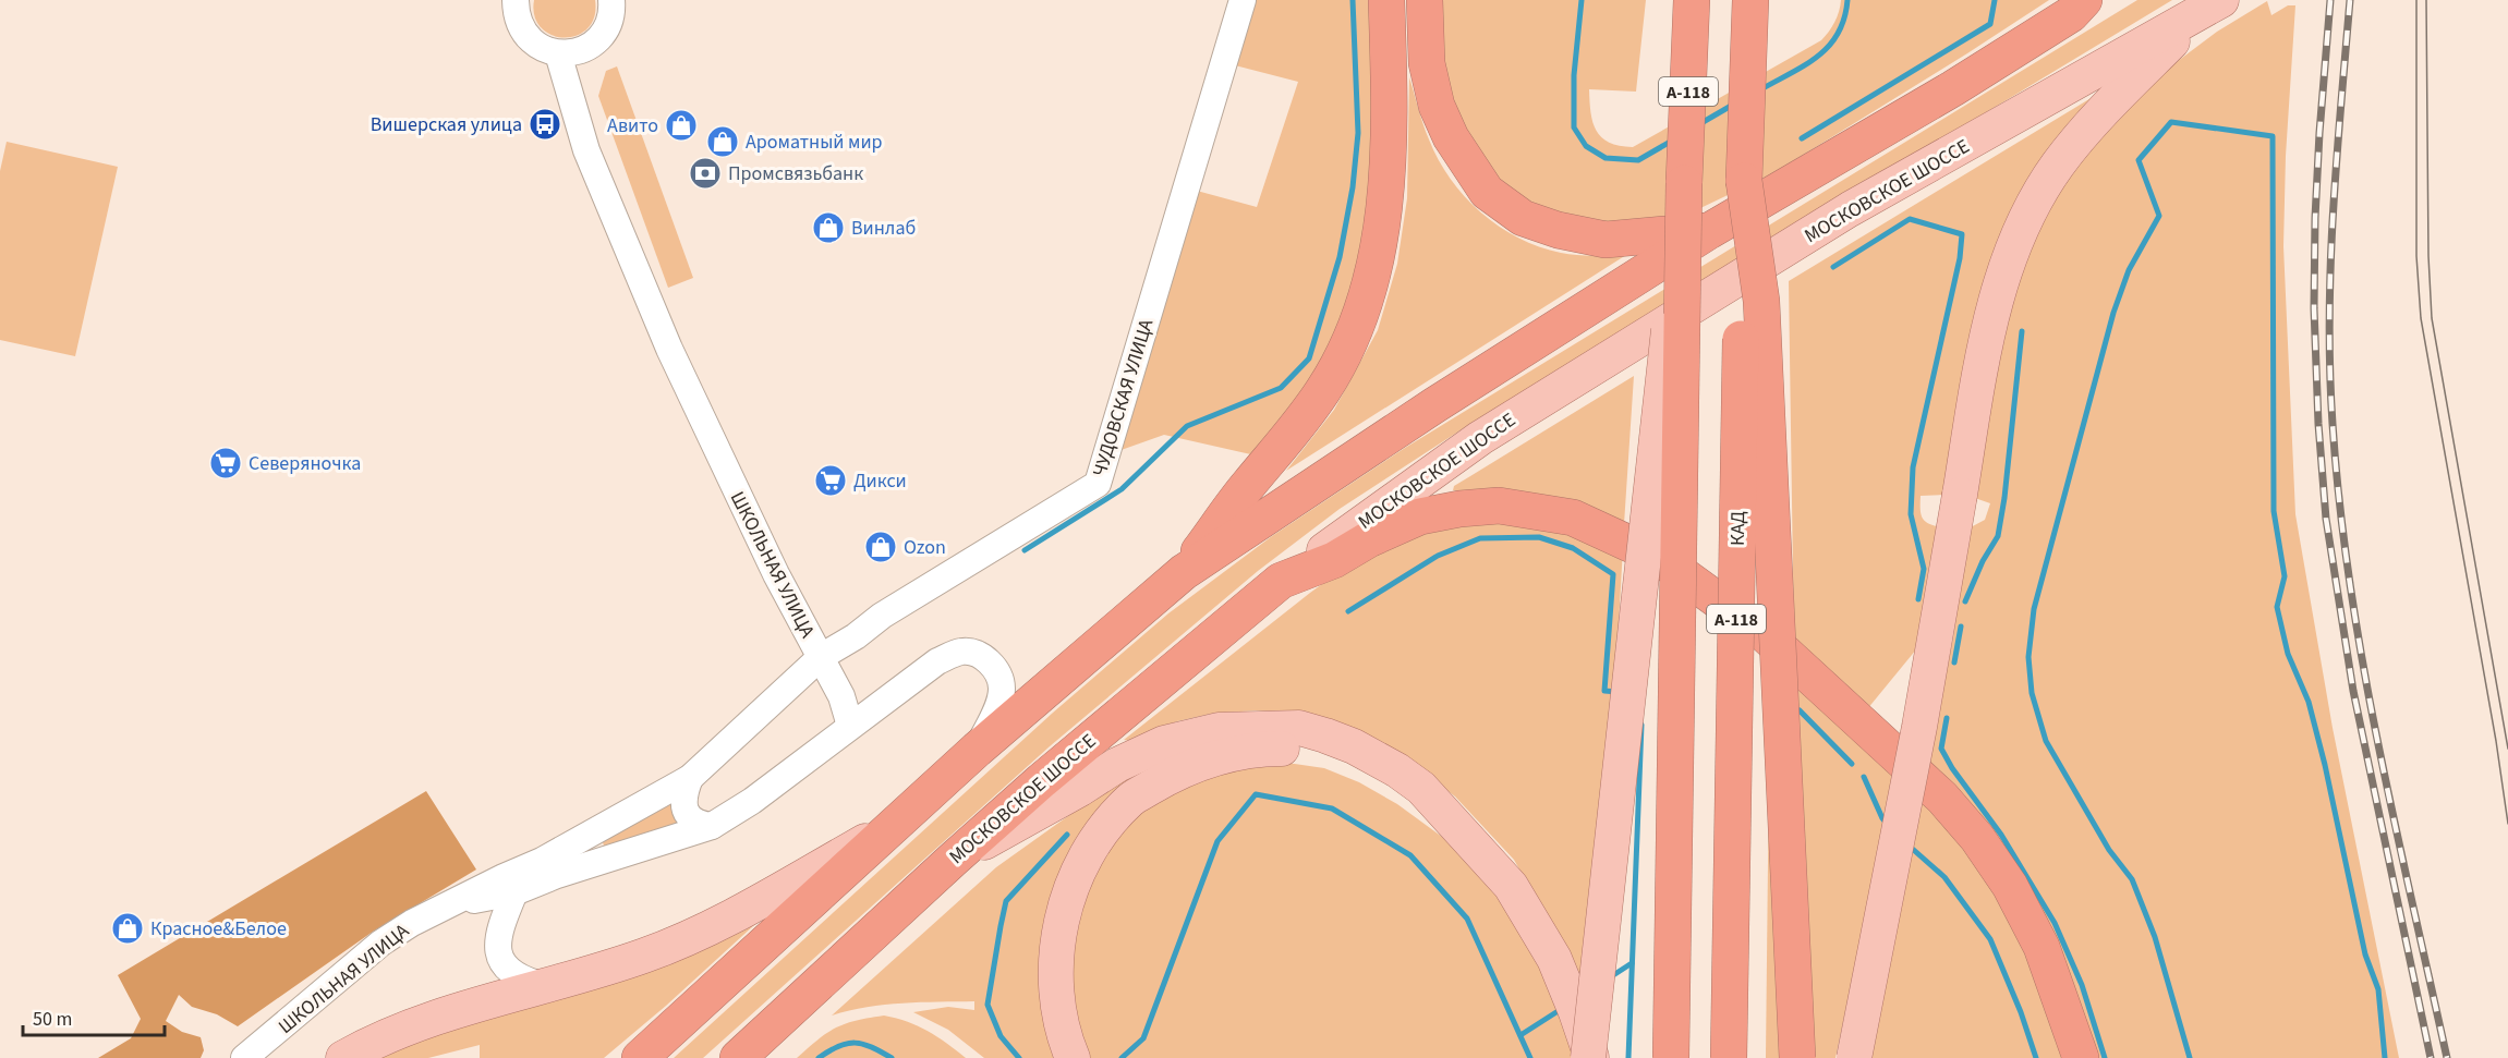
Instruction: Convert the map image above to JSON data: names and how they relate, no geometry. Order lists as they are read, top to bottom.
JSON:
{
  "streets": {
    "highway": ["А-118", "МОСКОВСКОЕ ШОССЕ", "КАД"],
    "street": ["ЧУДОВСКАЯ УЛИЦА", "ШКОЛЬНАЯ УЛИЦА"]
  },
  "crossings": [
    ["ЧУДОВСКАЯ УЛИЦА", "ШКОЛЬНАЯ УЛИЦА"]
  ],
  "places": {
    "bus stop": ["Вишерская улица"],
    "shop": [
      "Авито",
      "Ароматный мир",
      "Винлаб",
      "Ozon",
      "Красное&Белое"
    ],
    "bank": ["Промсвязьбанк"],
    "supermarket": ["Северяночка", "Дикси"]
  },
  "scale_bar": "50 m"
}
